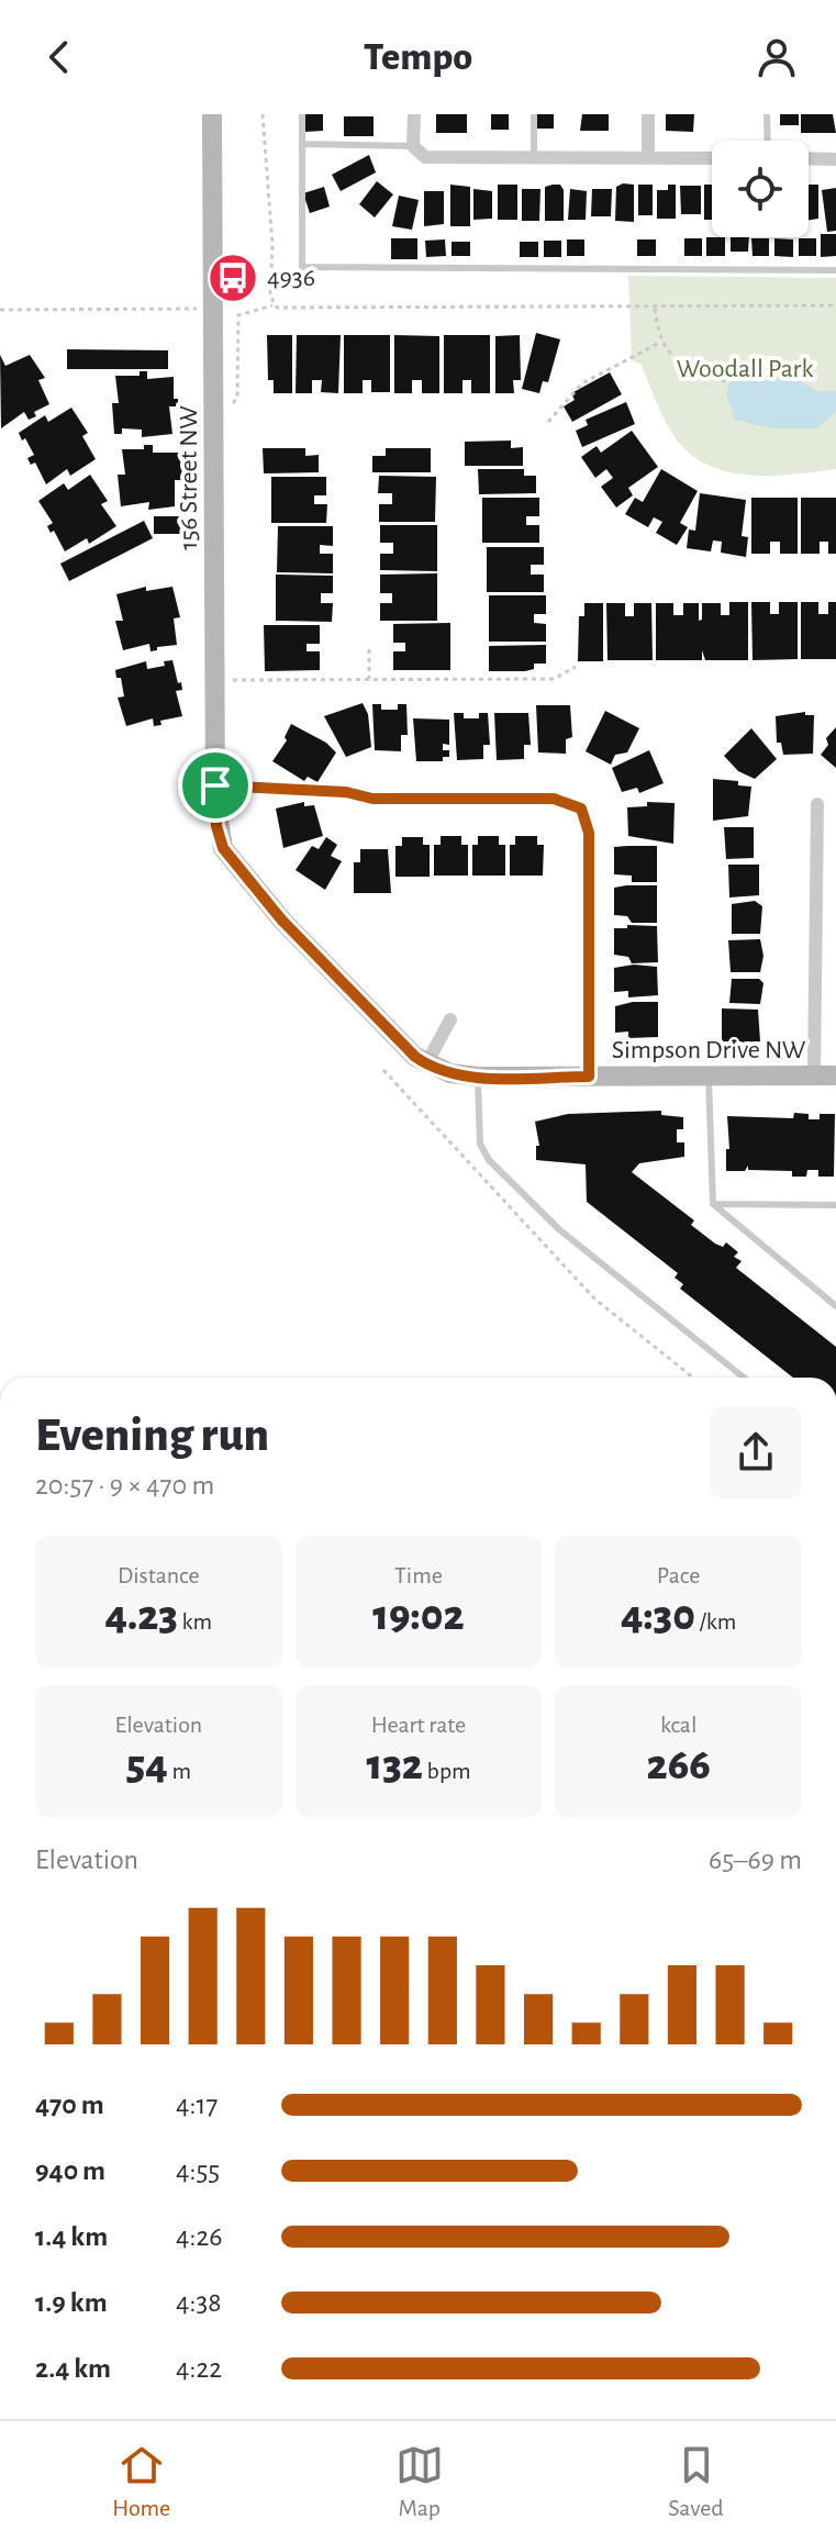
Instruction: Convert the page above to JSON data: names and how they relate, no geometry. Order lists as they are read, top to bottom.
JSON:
{
  "streets": {
    "street": ["156 Street NW", "Simpson Drive NW"]
  },
  "crossings": [
    ["156 Street NW", "Simpson Drive NW"]
  ],
  "parks": ["Woodall Park"],
  "places": {
    "bus stop": ["4936"]
  },
  "page": {
    "header": "Tempo",
    "heading": ["Evening run", "20:57 · 9 × 470 m"],
    "stats": [
      ["Distance", "4.23 km"],
      ["Time", "19:02"],
      ["Pace", "4:30 /km"],
      ["Elevation", "54 m"],
      ["Heart rate", "132 bpm"],
      ["kcal", "266"]
    ],
    "chart": ["Elevation", "65–69 m"],
    "list": [
      {
        "name": "470 m",
        "note": "4:17"
      },
      {
        "name": "940 m",
        "note": "4:55"
      },
      {
        "name": "1.4 km",
        "note": "4:26"
      },
      {
        "name": "1.9 km",
        "note": "4:38"
      },
      {
        "name": "2.4 km",
        "note": "4:22"
      }
    ],
    "tabs": ["Home", "Map", "Saved"]
  }
}
